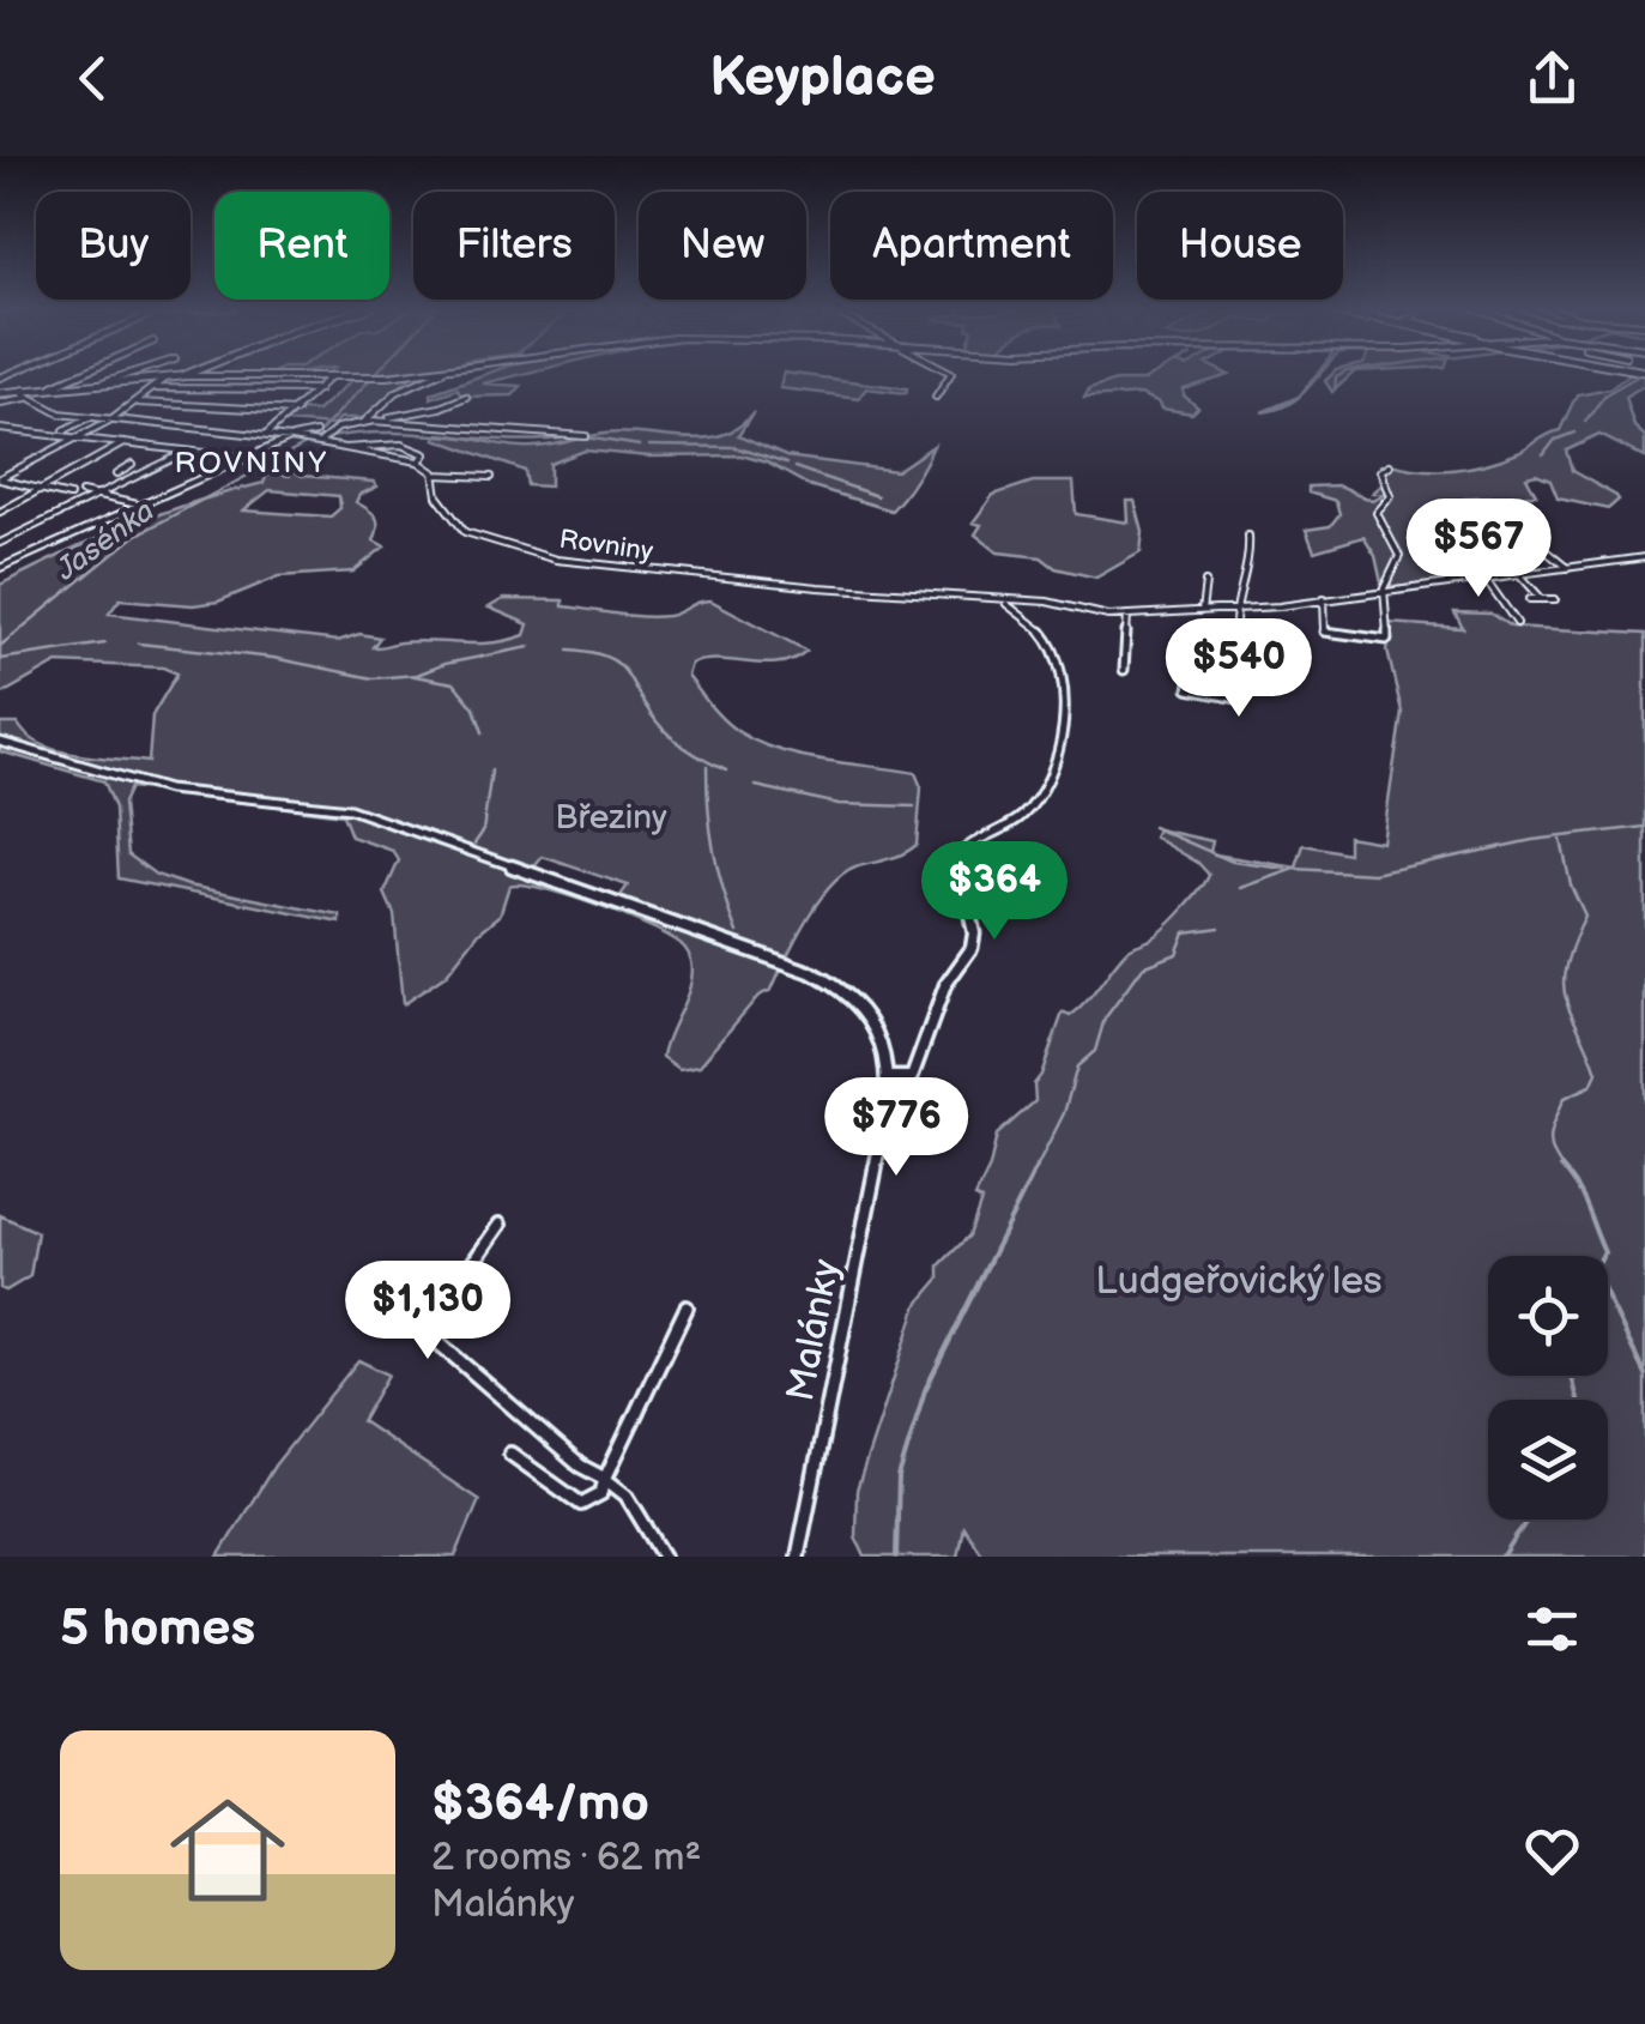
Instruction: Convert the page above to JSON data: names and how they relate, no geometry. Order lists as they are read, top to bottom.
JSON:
{
  "streets": {
    "street": ["Rovniny", "Malánky"]
  },
  "districts": ["ROVNINY"],
  "water": ["Jasénka"],
  "parks": ["Březiny", "Ludgeřovický les"],
  "page": {
    "header": "Keyplace",
    "chip": [
      "Buy",
      "Rent",
      "Filters",
      "New",
      "Apartment",
      "House"
    ],
    "price": [
      "$567",
      "$540",
      "$364",
      "$776",
      "$1,130"
    ],
    "heading": "5 homes",
    "list": [
      {
        "name": "$364/mo",
        "note": "2 rooms · 62 m² · Malánky"
      }
    ]
  }
}
